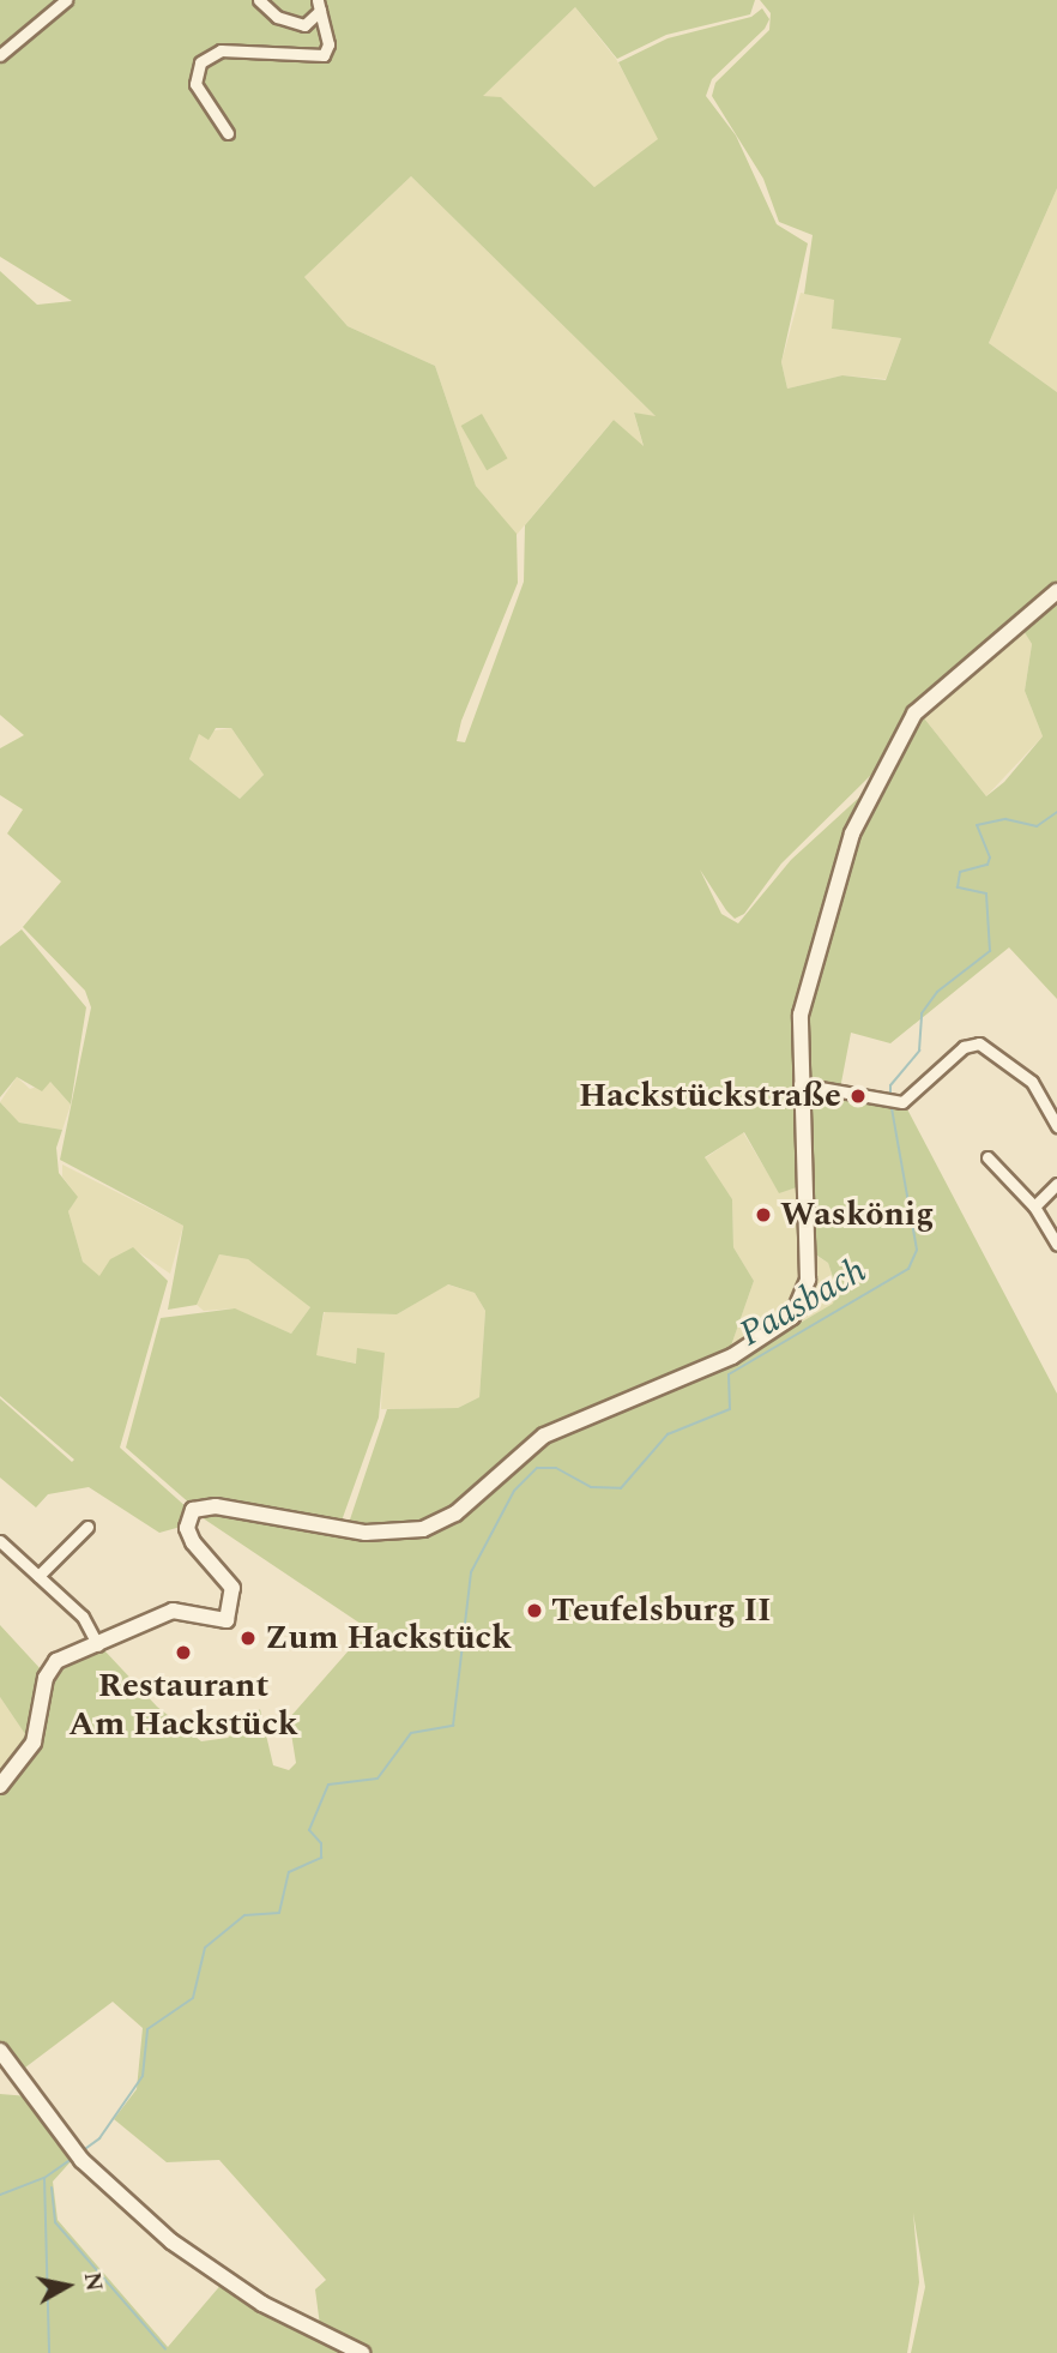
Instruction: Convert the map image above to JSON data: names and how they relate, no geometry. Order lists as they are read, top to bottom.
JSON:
{
  "water": ["Paasbach"],
  "places": [
    "Hackstückstraße",
    "Waskönig",
    "Teufelsburg II",
    "Zum Hackstück",
    "Restaurant Am Hackstück"
  ],
  "north": "right"
}
